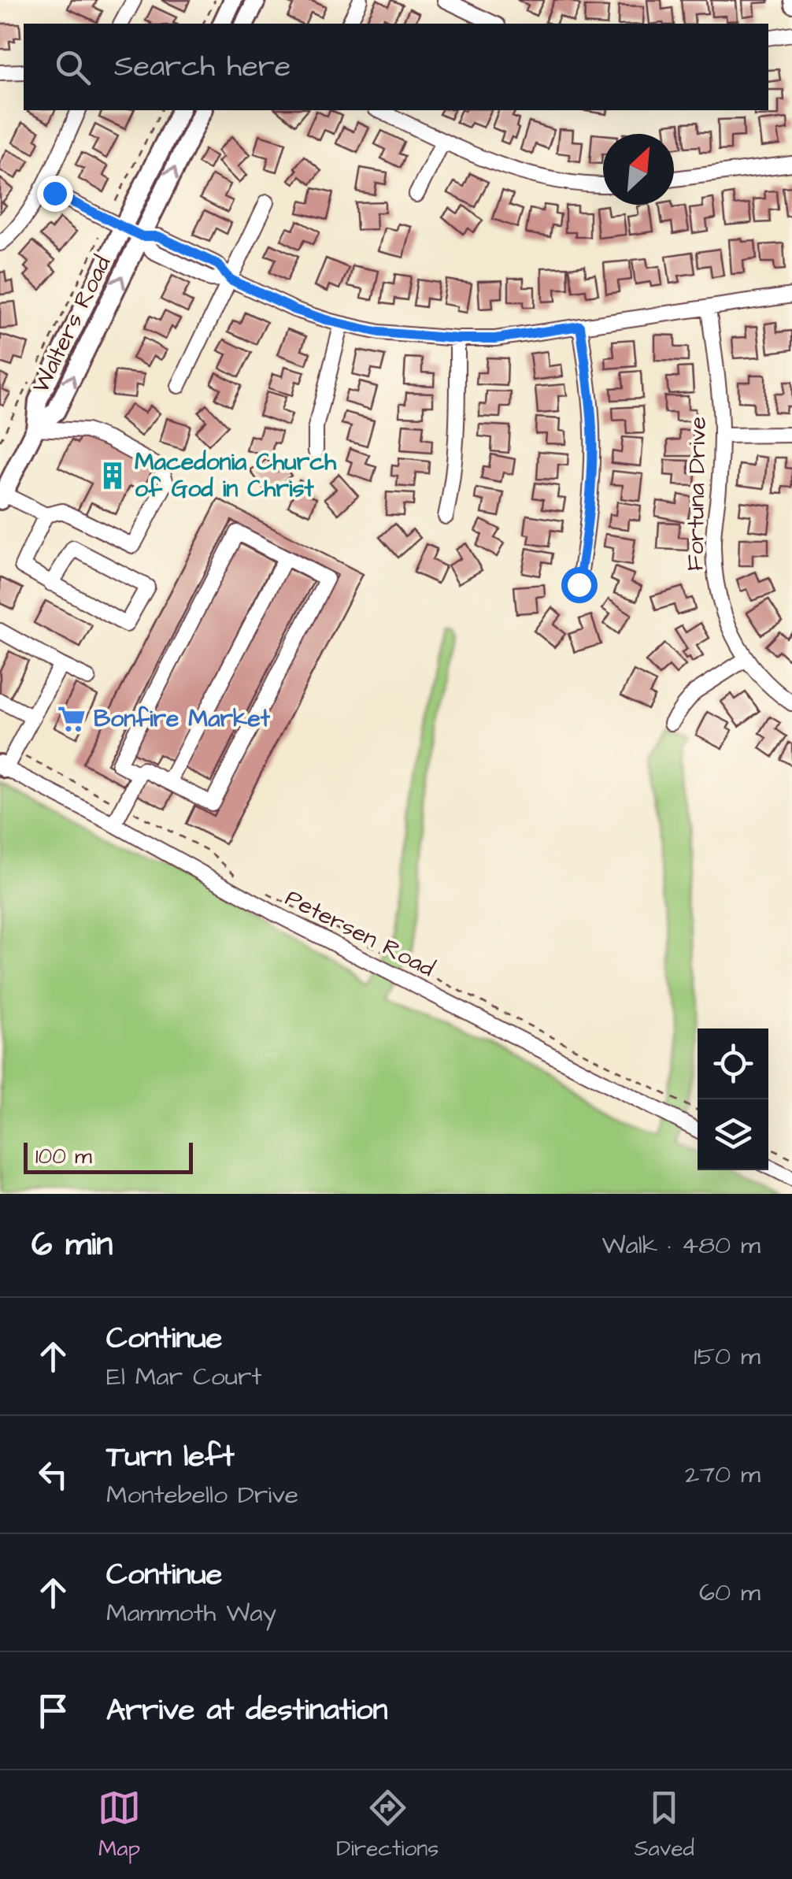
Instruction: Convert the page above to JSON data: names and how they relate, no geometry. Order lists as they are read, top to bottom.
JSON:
{
  "streets": {
    "main road": ["Walters Road"],
    "street": ["Fortuna Drive", "Petersen Road"]
  },
  "places": {
    "building": ["Macedonia Church of God in Christ"],
    "supermarket": ["Bonfire Market"]
  },
  "scale_bar": "100 m",
  "north": "top right",
  "page": {
    "search": "Search here",
    "scale": "100 m",
    "heading": ["6 min", "Walk · 480 m"],
    "list": [
      ["Continue", "El Mar Court", "150 m"],
      ["Turn left", "Montebello Drive", "270 m"],
      ["Continue", "Mammoth Way", "60 m"],
      "Arrive at destination"
    ],
    "nav": ["Map", "Directions", "Saved"]
  }
}
